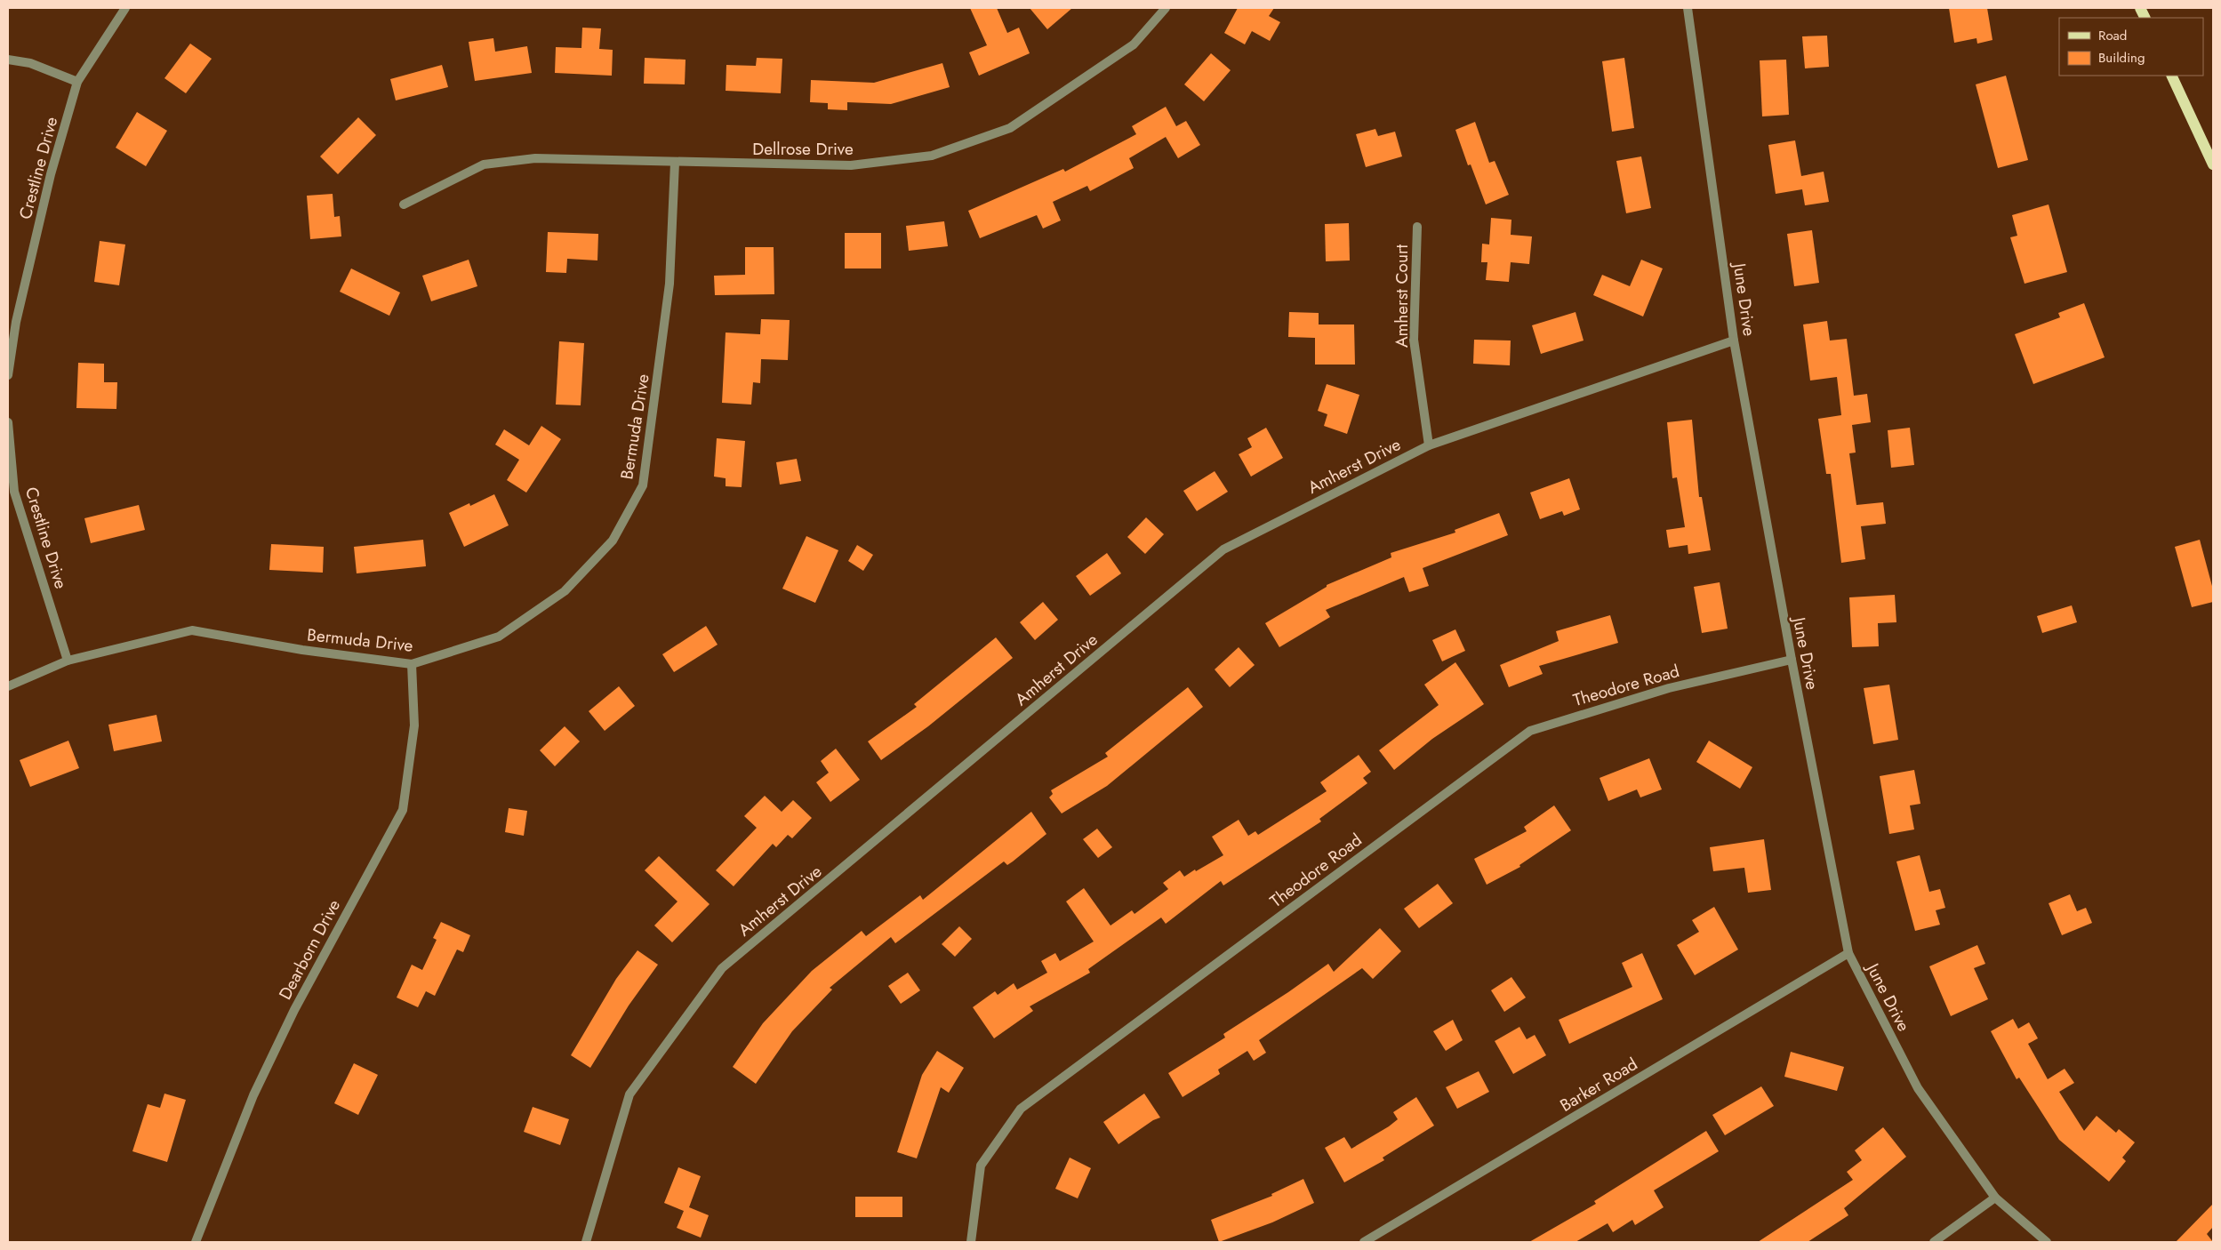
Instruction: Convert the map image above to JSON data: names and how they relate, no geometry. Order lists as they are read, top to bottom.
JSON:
{
  "streets": {
    "street": [
      "Dellrose Drive",
      "Crestline Drive",
      "Amherst Court",
      "June Drive",
      "Bermuda Drive",
      "Amherst Drive",
      "Theodore Road",
      "Dearborn Drive",
      "Barker Road"
    ]
  },
  "crossings": [
    ["Dellrose Drive", "Bermuda Drive"],
    ["Crestline Drive", "Bermuda Drive"],
    ["Amherst Court", "Amherst Drive"],
    ["June Drive", "Amherst Drive"],
    ["June Drive", "Theodore Road"],
    ["June Drive", "Barker Road"],
    ["Bermuda Drive", "Dearborn Drive"]
  ],
  "legend": ["Road", "Building"]
}
